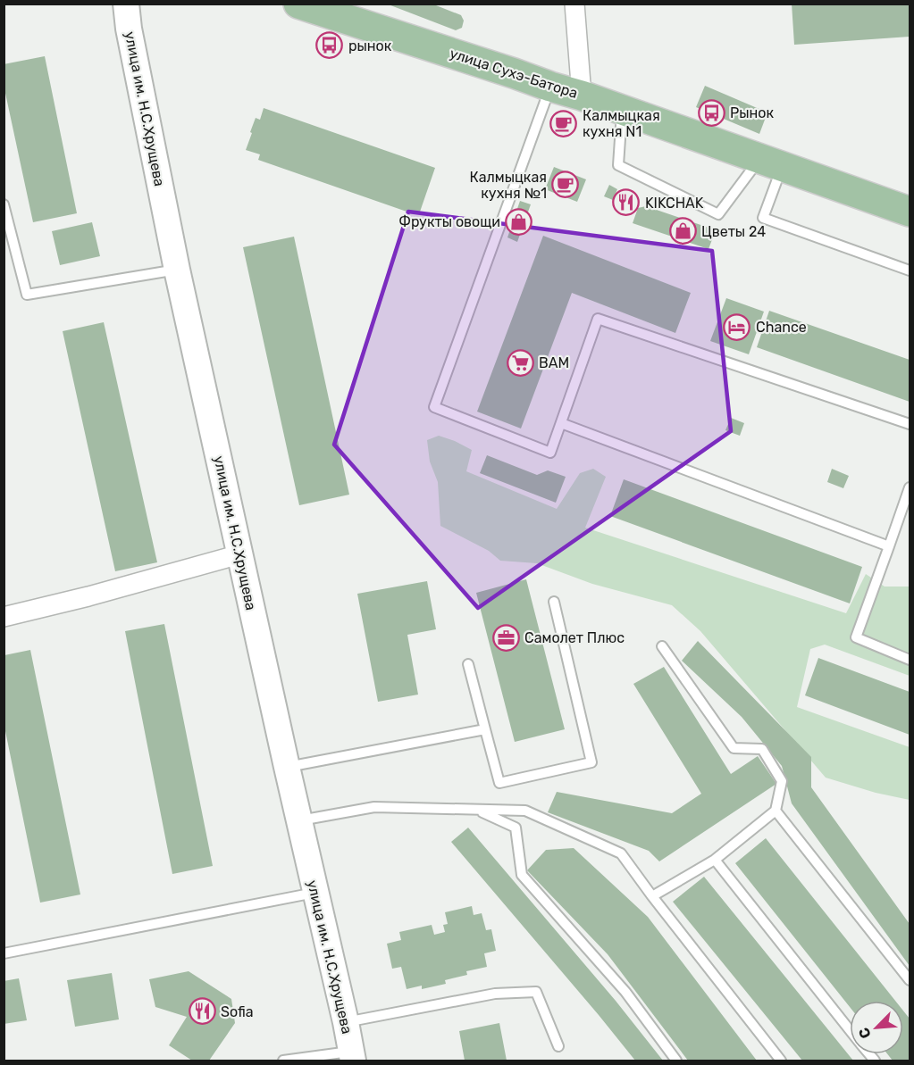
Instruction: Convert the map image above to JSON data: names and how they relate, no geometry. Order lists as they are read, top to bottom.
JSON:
{
  "streets": {
    "main road": ["улица Сухэ-Батора", "улица им. Н.С.Хрущева"]
  },
  "places": {
    "bus stop": ["рынок", "Рынок"],
    "cafe": ["Калмыцкая кухня N1", "Калмыцкая кухня №1"],
    "restaurant": ["KIKCHAK", "Sofia"],
    "shop": ["Фрукты овощи", "Цветы 24"],
    "hotel": ["Chance"],
    "supermarket": ["ВАМ"],
    "office": ["Самолет Плюс"]
  },
  "north": "bottom left"
}
